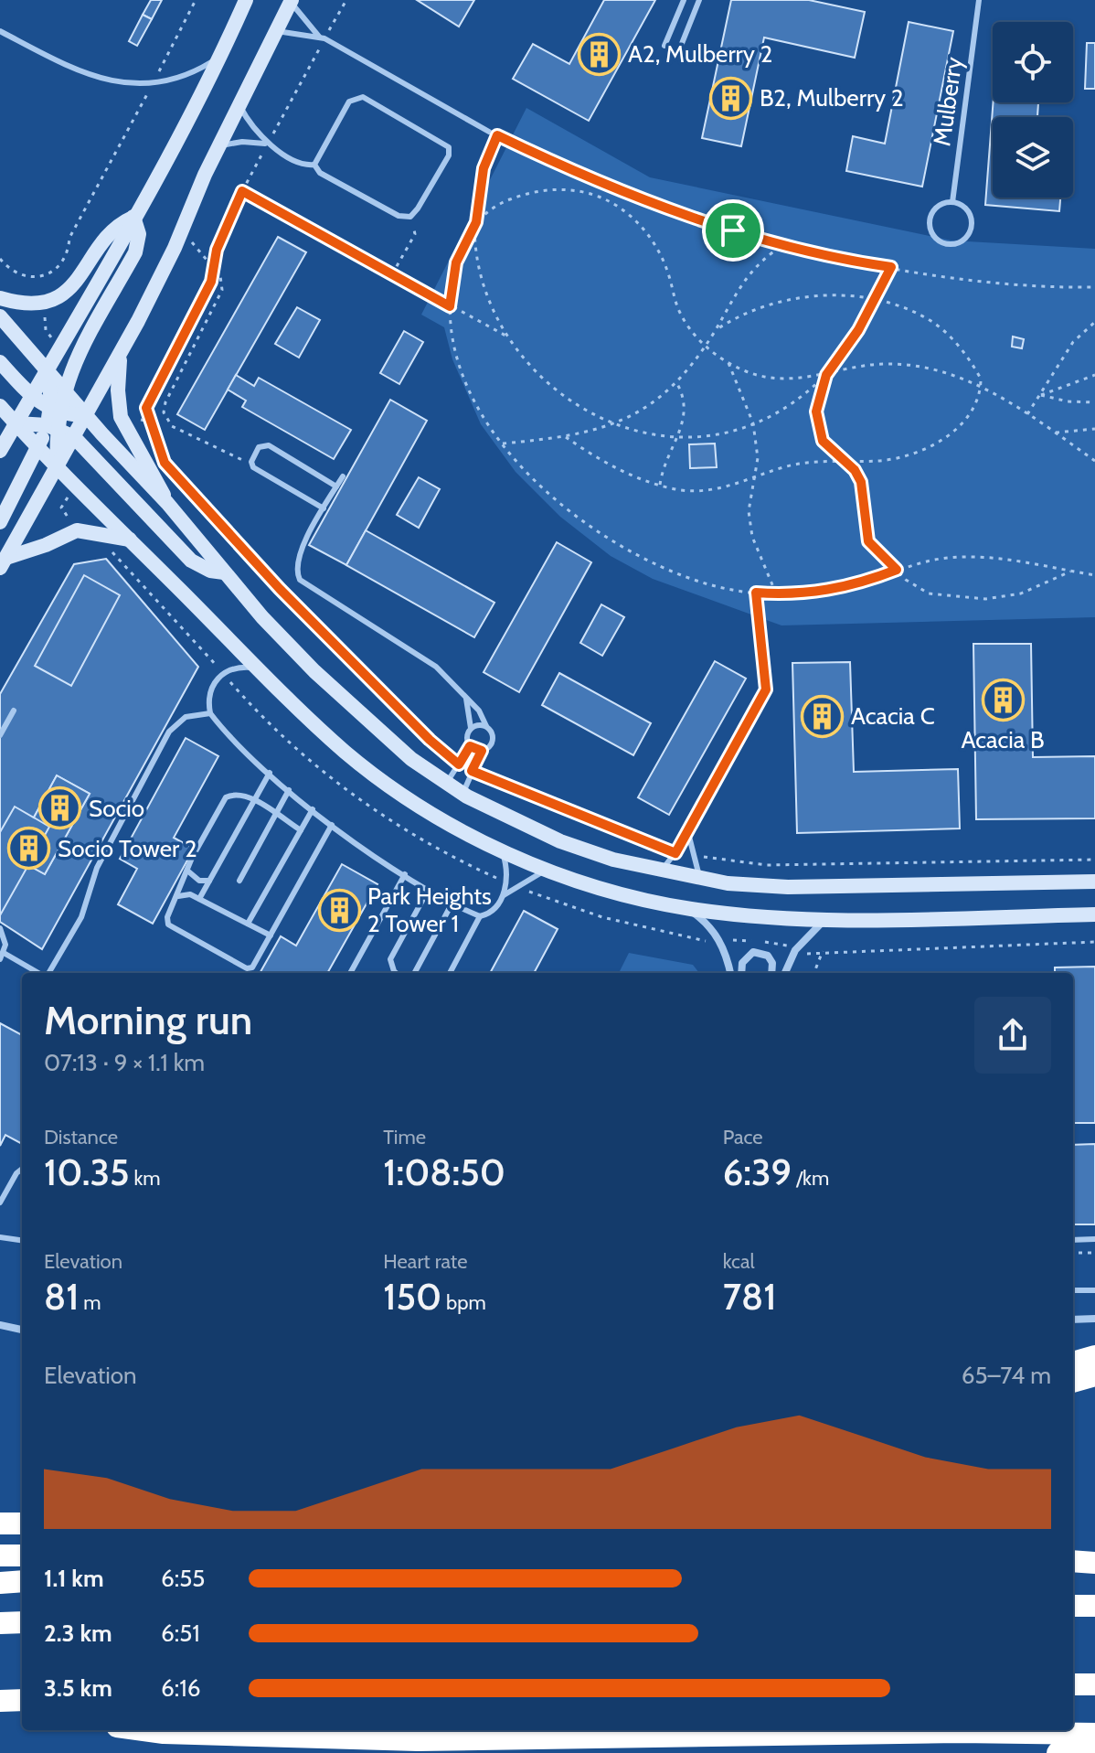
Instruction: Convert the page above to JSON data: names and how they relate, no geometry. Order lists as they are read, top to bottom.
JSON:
{
  "streets": {
    "lane": ["Mulberry"]
  },
  "places": {
    "building": [
      "A2, Mulberry 2",
      "B2, Mulberry 2",
      "Acacia B",
      "Acacia C",
      "Socio",
      "Socio Tower 2",
      "Park Heights 2 Tower 1"
    ]
  },
  "page": {
    "heading": ["Morning run", "07:13 · 9 × 1.1 km"],
    "stats": [
      ["Distance", "10.35 km"],
      ["Time", "1:08:50"],
      ["Pace", "6:39 /km"],
      ["Elevation", "81 m"],
      ["Heart rate", "150 bpm"],
      ["kcal", "781"]
    ],
    "chart": ["Elevation", "65–74 m"],
    "list": [
      {
        "name": "1.1 km",
        "note": "6:55"
      },
      {
        "name": "2.3 km",
        "note": "6:51"
      },
      {
        "name": "3.5 km",
        "note": "6:16"
      }
    ]
  }
}
